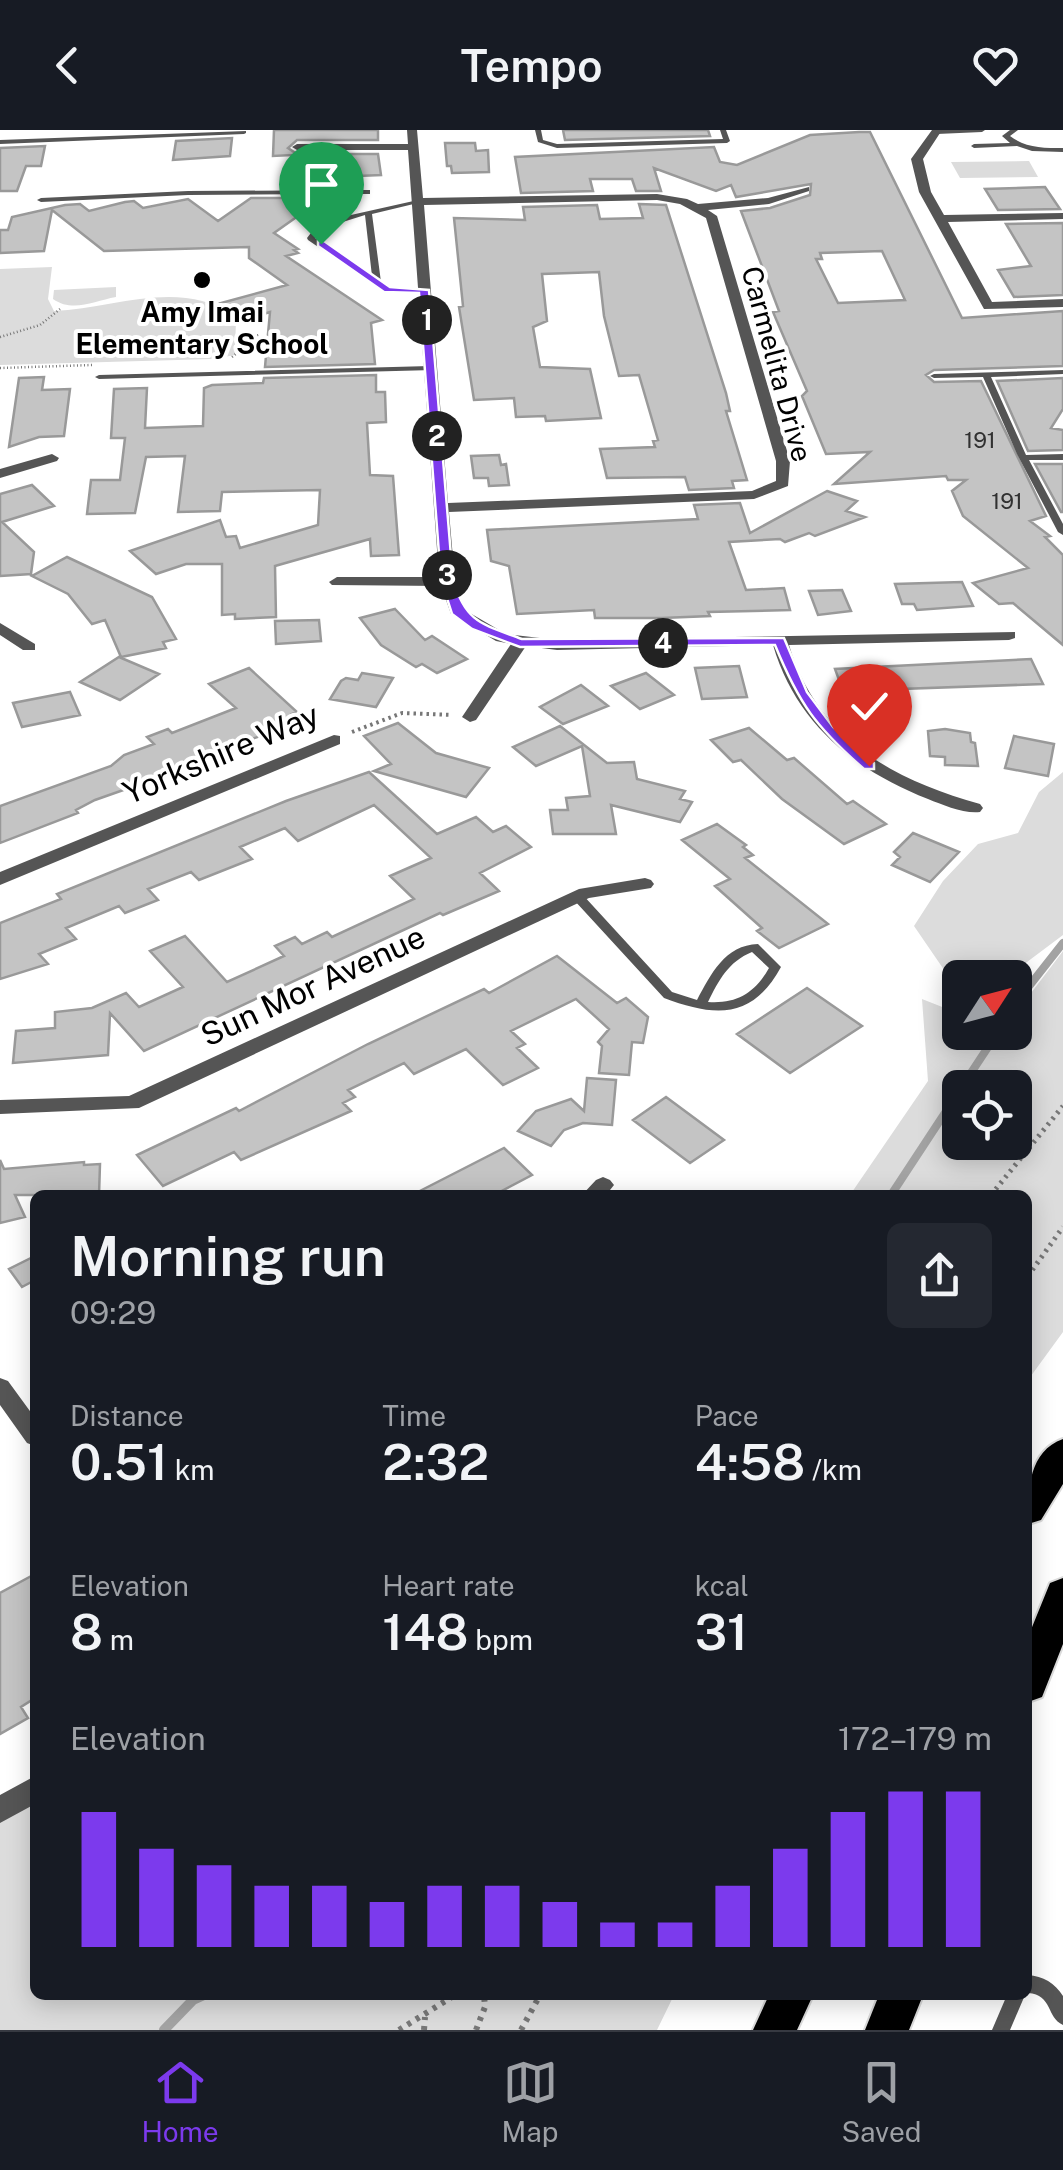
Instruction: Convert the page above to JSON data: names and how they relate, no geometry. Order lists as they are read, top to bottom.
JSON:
{
  "streets": {
    "street": ["Carmelita Drive", "Yorkshire Way", "Sun Mor Avenue"]
  },
  "places": ["Amy Imai Elementary School"],
  "house_numbers": ["191", "191"],
  "north": "top right",
  "page": {
    "header": "Tempo",
    "pins": [
      "1",
      "2",
      "3",
      "4"
    ],
    "heading": ["Morning run", "09:29"],
    "stats": [
      ["Distance", "0.51 km"],
      ["Time", "2:32"],
      ["Pace", "4:58 /km"],
      ["Elevation", "8 m"],
      ["Heart rate", "148 bpm"],
      ["kcal", "31"]
    ],
    "chart": ["Elevation", "172–179 m"],
    "tabs": ["Home", "Map", "Saved"]
  }
}
